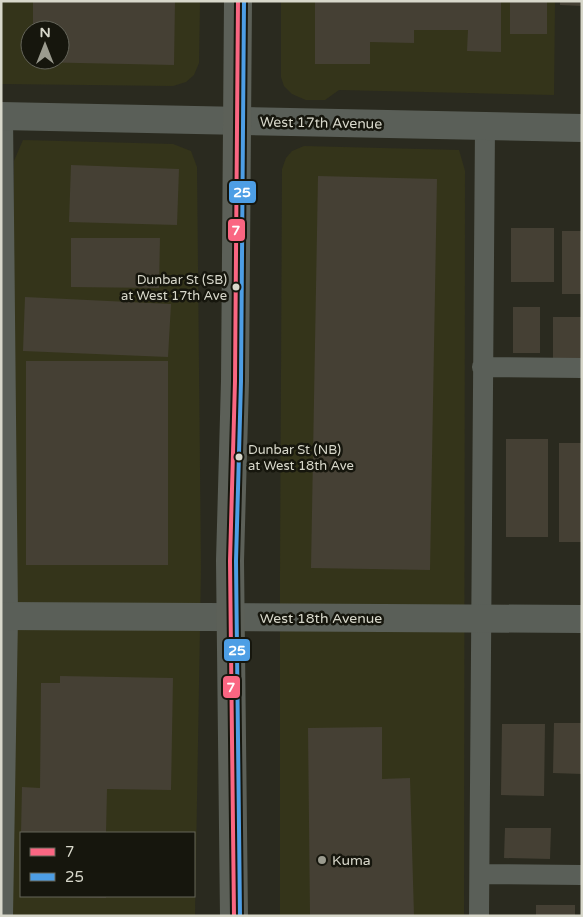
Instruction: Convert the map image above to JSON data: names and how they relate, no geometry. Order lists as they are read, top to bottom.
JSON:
{
  "streets": {
    "street": ["West 17th Avenue", "West 18th Avenue"]
  },
  "places": ["Dunbar St (SB) at West 17th Ave", "Dunbar St (NB) at West 18th Ave", "Kuma"],
  "lines": ["transit line 7", "transit line 25"],
  "legend": ["7", "25"],
  "north": "top"
}
